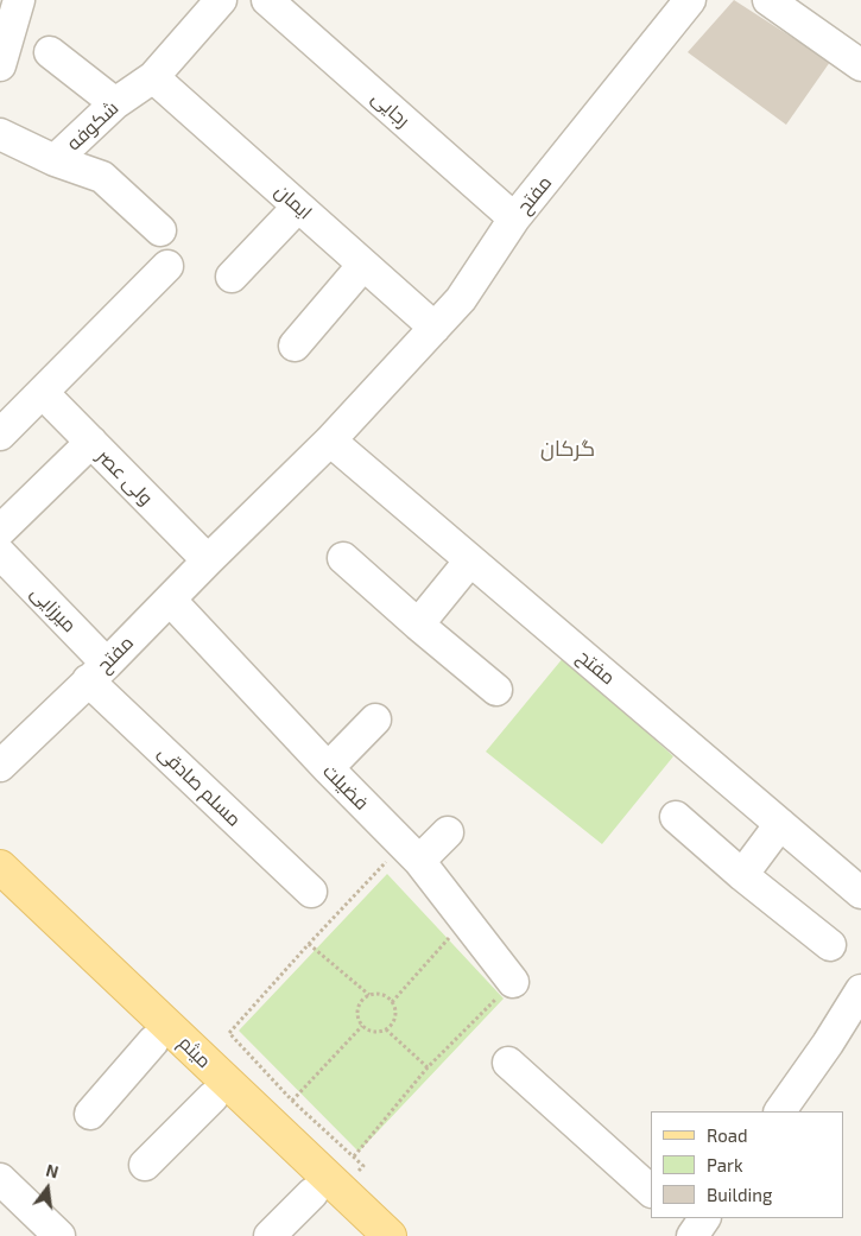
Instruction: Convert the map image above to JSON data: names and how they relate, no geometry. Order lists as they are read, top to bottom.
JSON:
{
  "streets": {
    "main road": ["میثم"],
    "street": [
      "رجایی",
      "شکوفه",
      "مفتح",
      "ایمان",
      "ولی عصر",
      "میرزایی",
      "مسلم صادقی",
      "فضیلت"
    ]
  },
  "crossings": [
    ["رجایی", "مفتح"],
    ["شکوفه", "ایمان"],
    ["مفتح", "ایمان"],
    ["مفتح", "ولی عصر"],
    ["مفتح", "میرزایی"],
    ["مفتح", "مسلم صادقی"],
    ["مفتح", "فضیلت"],
    ["میرزایی", "مسلم صادقی"]
  ],
  "districts": ["گرکان"],
  "legend": ["Road", "Park", "Building"],
  "north": "top"
}
